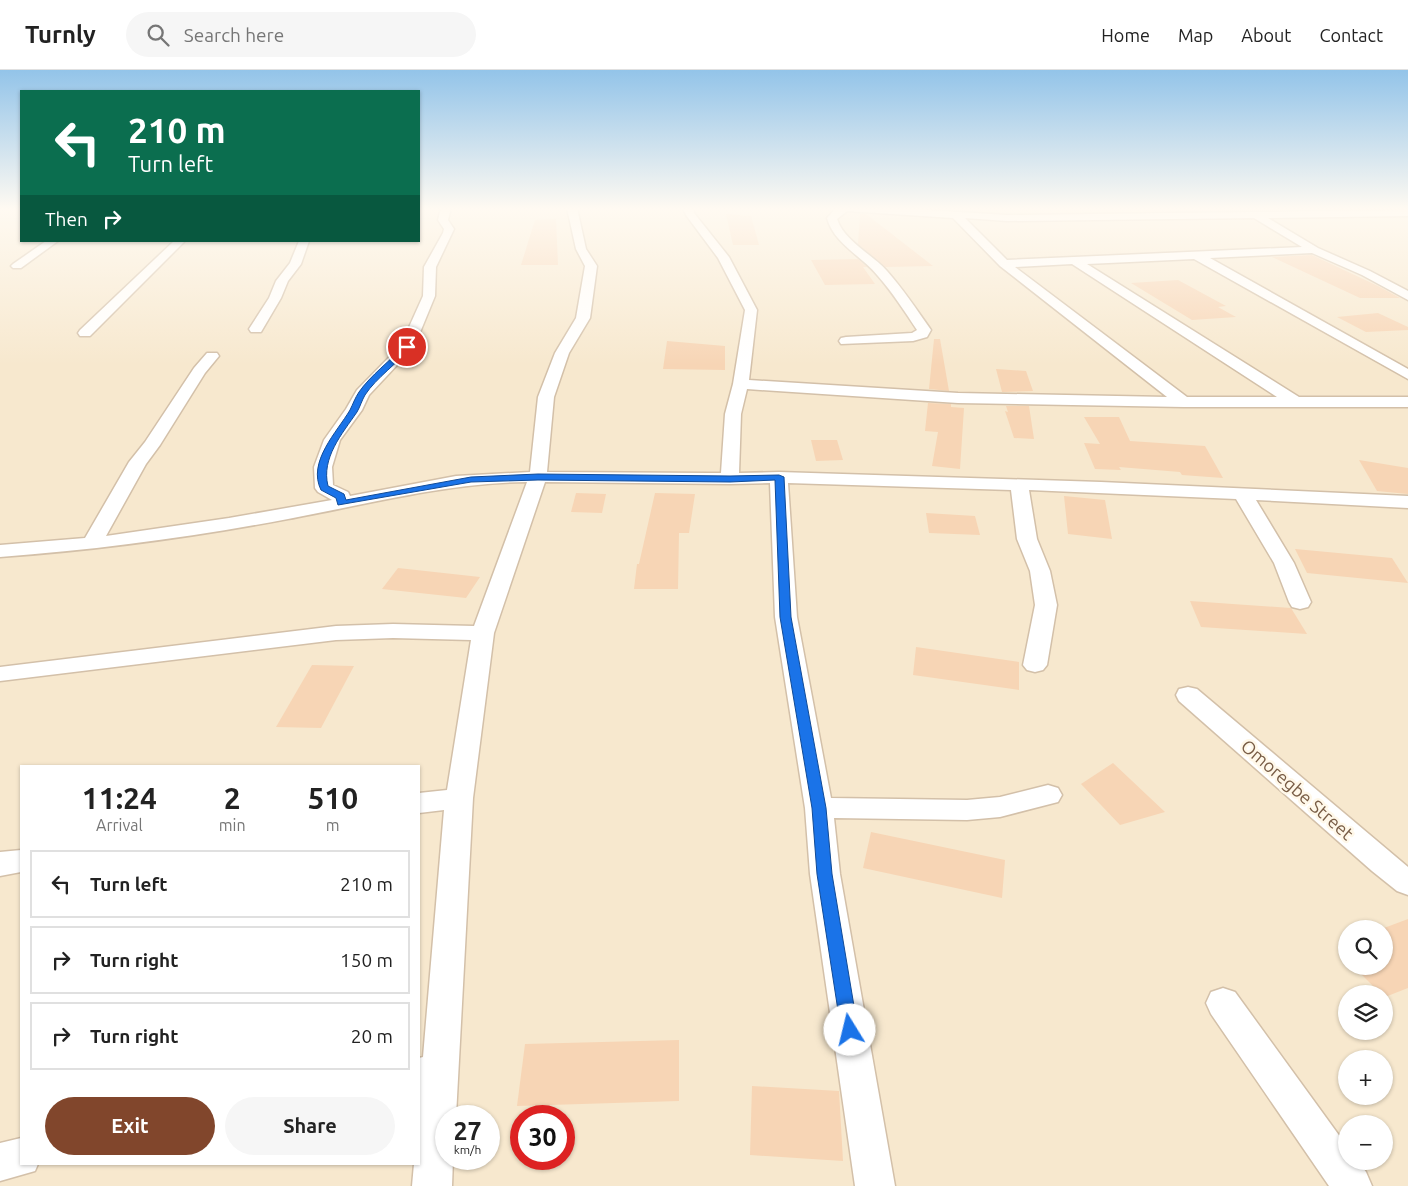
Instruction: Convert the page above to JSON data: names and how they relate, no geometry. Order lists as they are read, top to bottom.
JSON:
{
  "streets": {
    "street": ["Omoregbe Street"]
  },
  "page": {
    "header": "Turnly",
    "search": "Search here",
    "nav": [
      "Home",
      "Map",
      "About",
      "Contact"
    ],
    "turn": ["210 m", "Turn left"],
    "then": "Then",
    "eta": [
      "11:24",
      "Arrival",
      "2",
      "min",
      "510",
      "m"
    ],
    "list": [
      {
        "name": "Turn left",
        "value": "210 m"
      },
      {
        "name": "Turn right",
        "value": "150 m"
      },
      {
        "name": "Turn right",
        "value": "20 m"
      }
    ],
    "map_buttons": ["+", "−"],
    "buttons": ["Exit", "Share"],
    "speed": "27 km/h",
    "limit": "30"
  }
}
